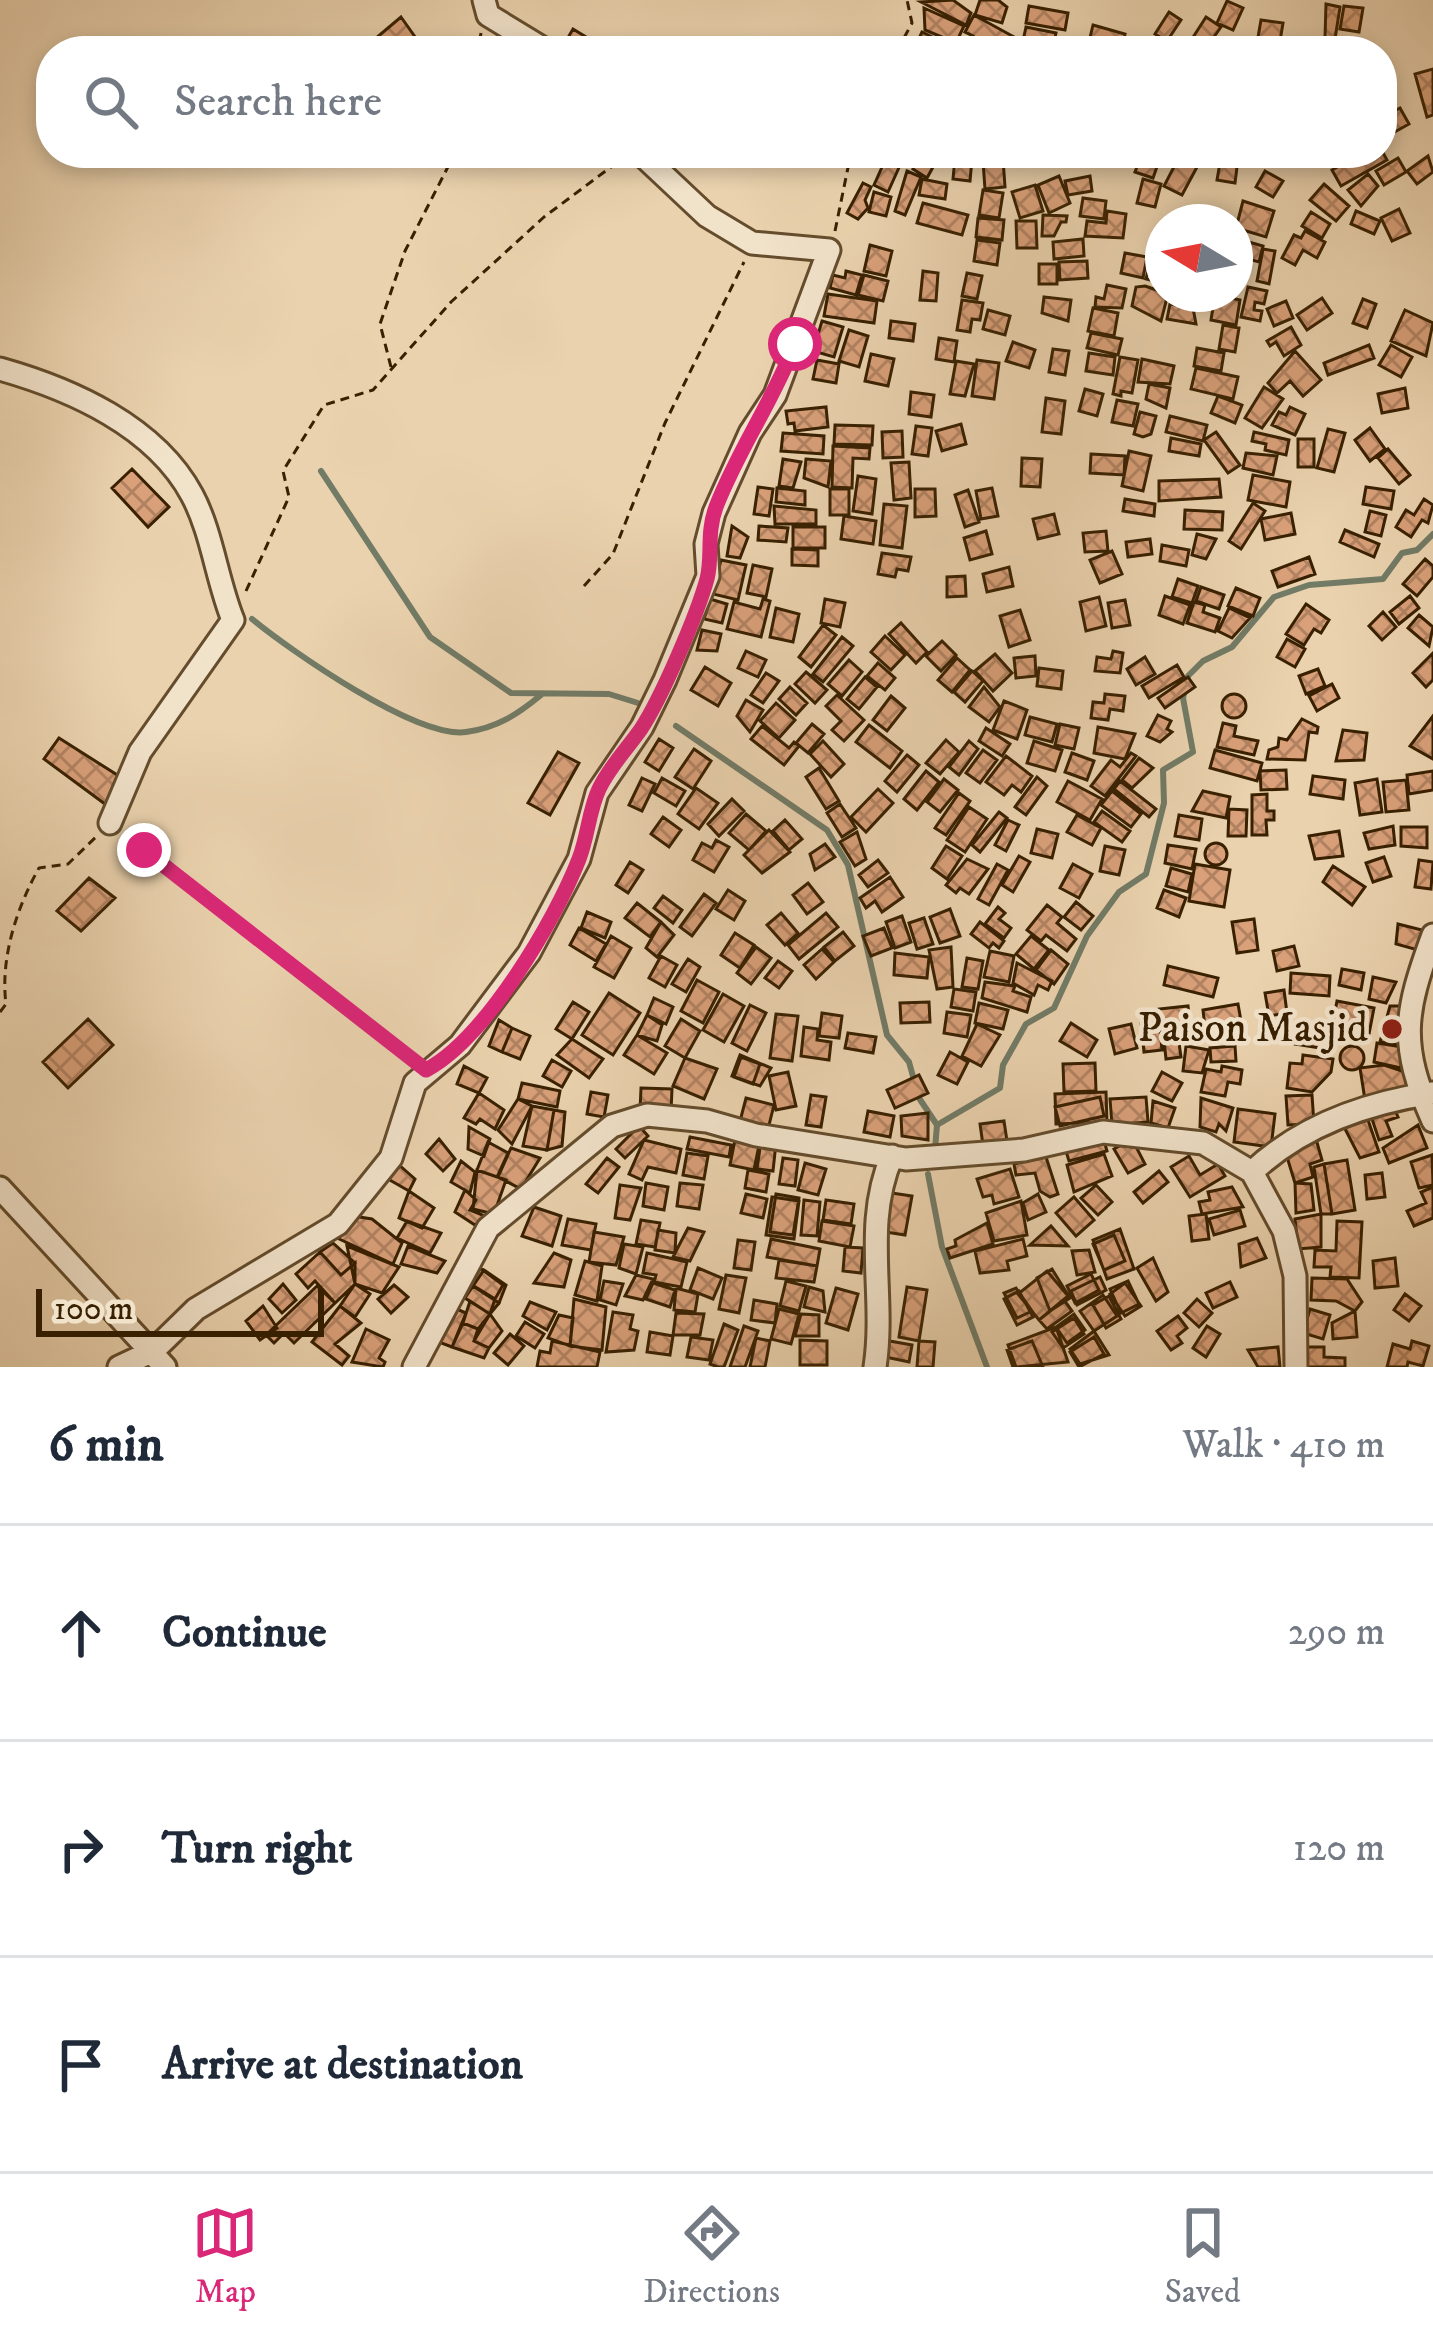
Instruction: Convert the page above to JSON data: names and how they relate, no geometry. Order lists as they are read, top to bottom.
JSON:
{
  "places": ["Paison Masjid"],
  "scale_bar": "100 m",
  "north": "left",
  "page": {
    "search": "Search here",
    "scale": "100 m",
    "heading": ["6 min", "Walk · 410 m"],
    "list": [
      ["Continue", "290 m"],
      ["Turn right", "120 m"],
      "Arrive at destination"
    ],
    "nav": ["Map", "Directions", "Saved"]
  }
}
